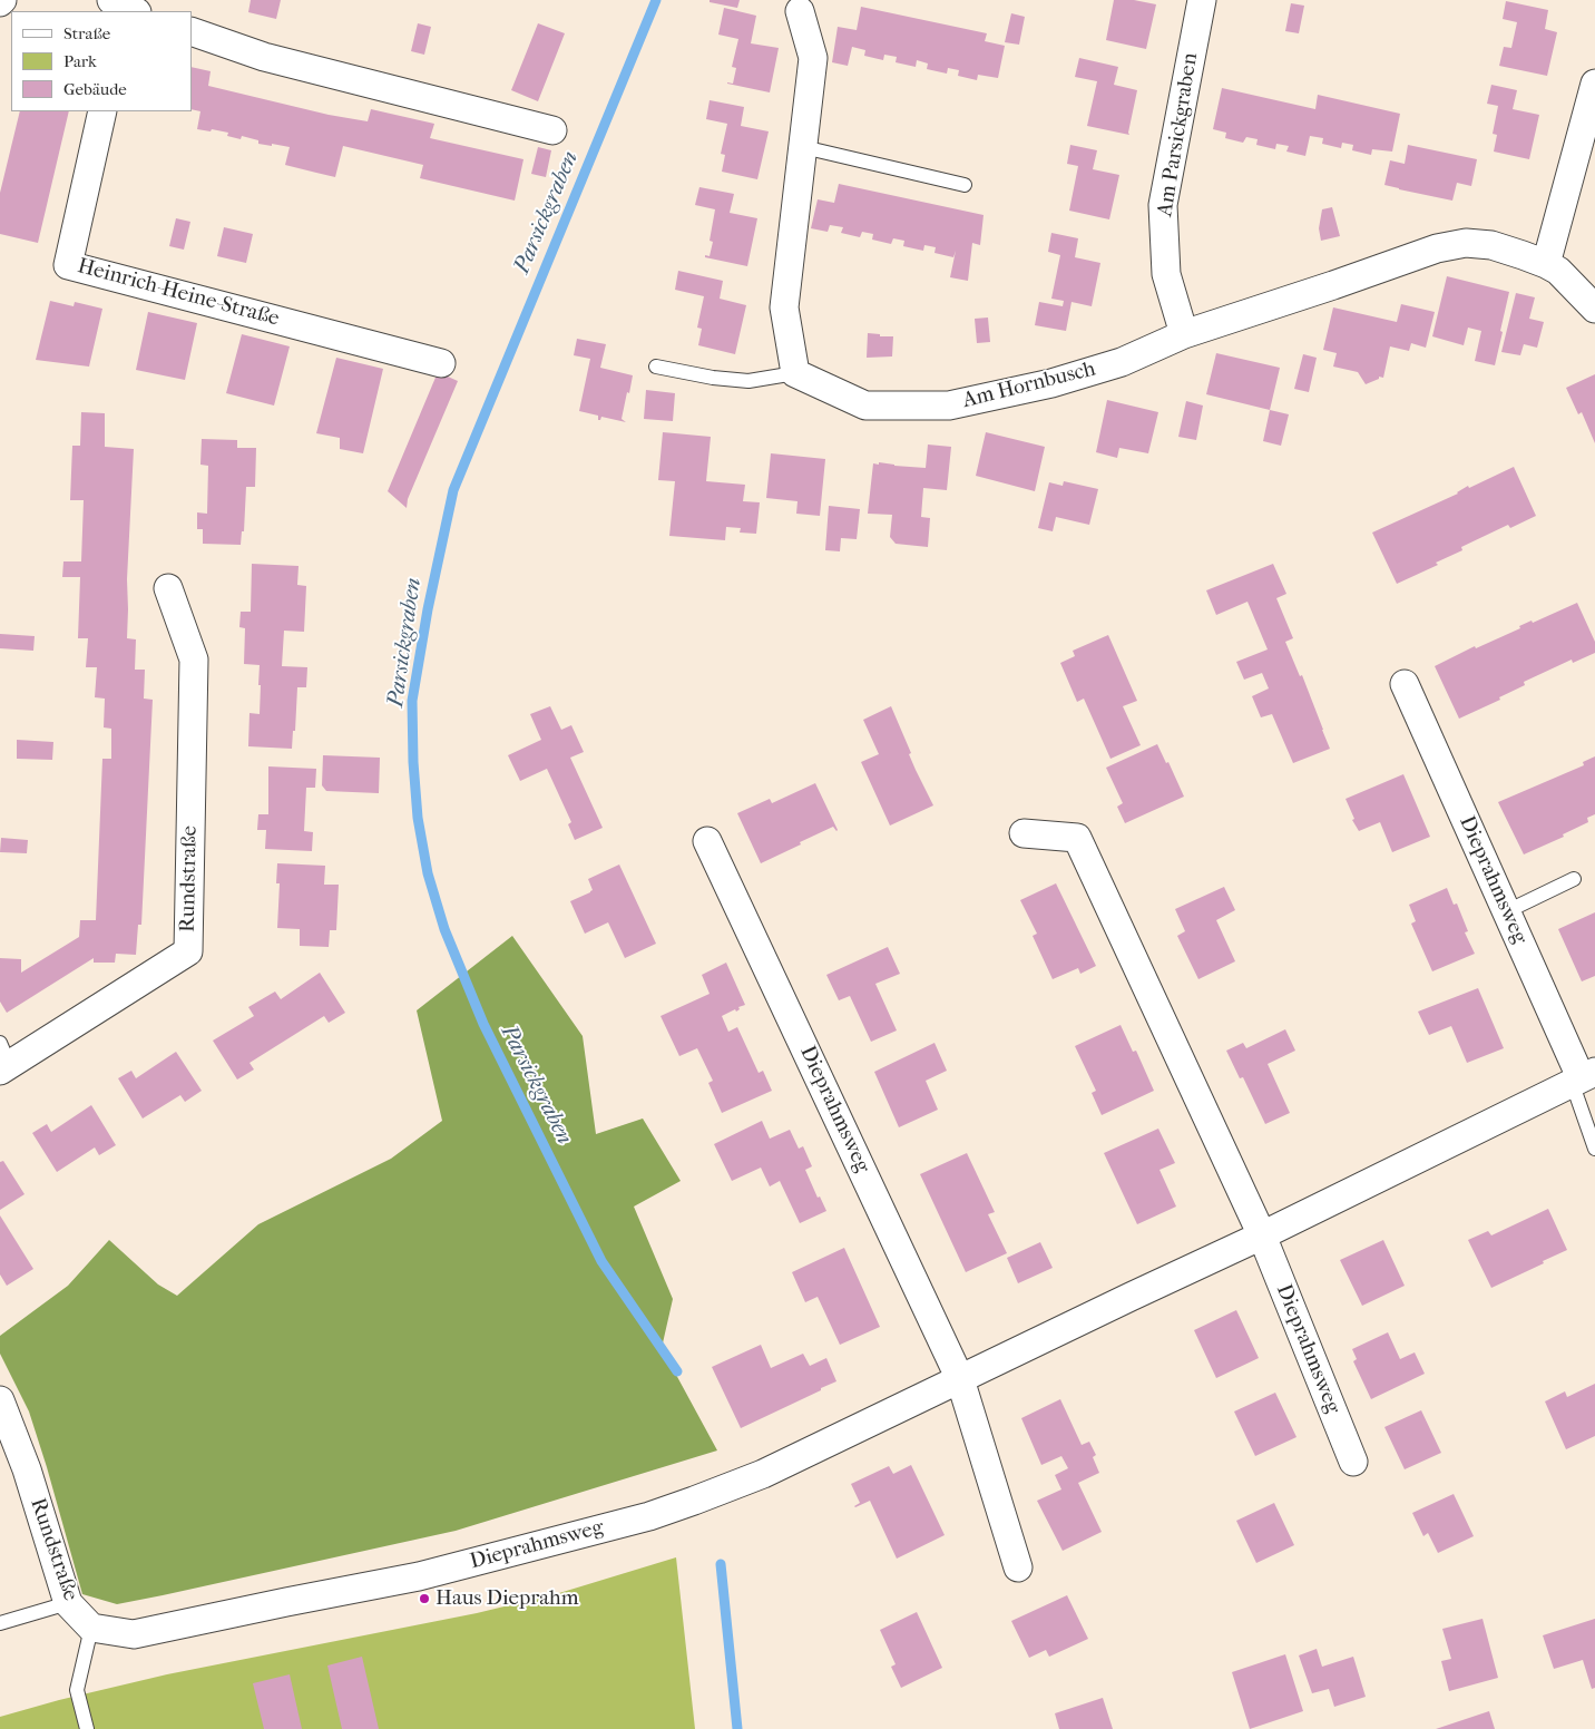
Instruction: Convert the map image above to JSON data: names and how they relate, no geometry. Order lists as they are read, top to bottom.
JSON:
{
  "streets": {
    "street": [
      "Am Parsickgraben",
      "Heinrich-Heine-Straße",
      "Am Hornbusch",
      "Rundstraße",
      "Dieprahmsweg"
    ]
  },
  "crossings": [
    ["Am Parsickgraben", "Am Hornbusch"],
    ["Rundstraße", "Dieprahmsweg"]
  ],
  "water": ["Parsickgraben"],
  "places": ["Haus Dieprahm"],
  "legend": ["Straße", "Park", "Gebäude"]
}
